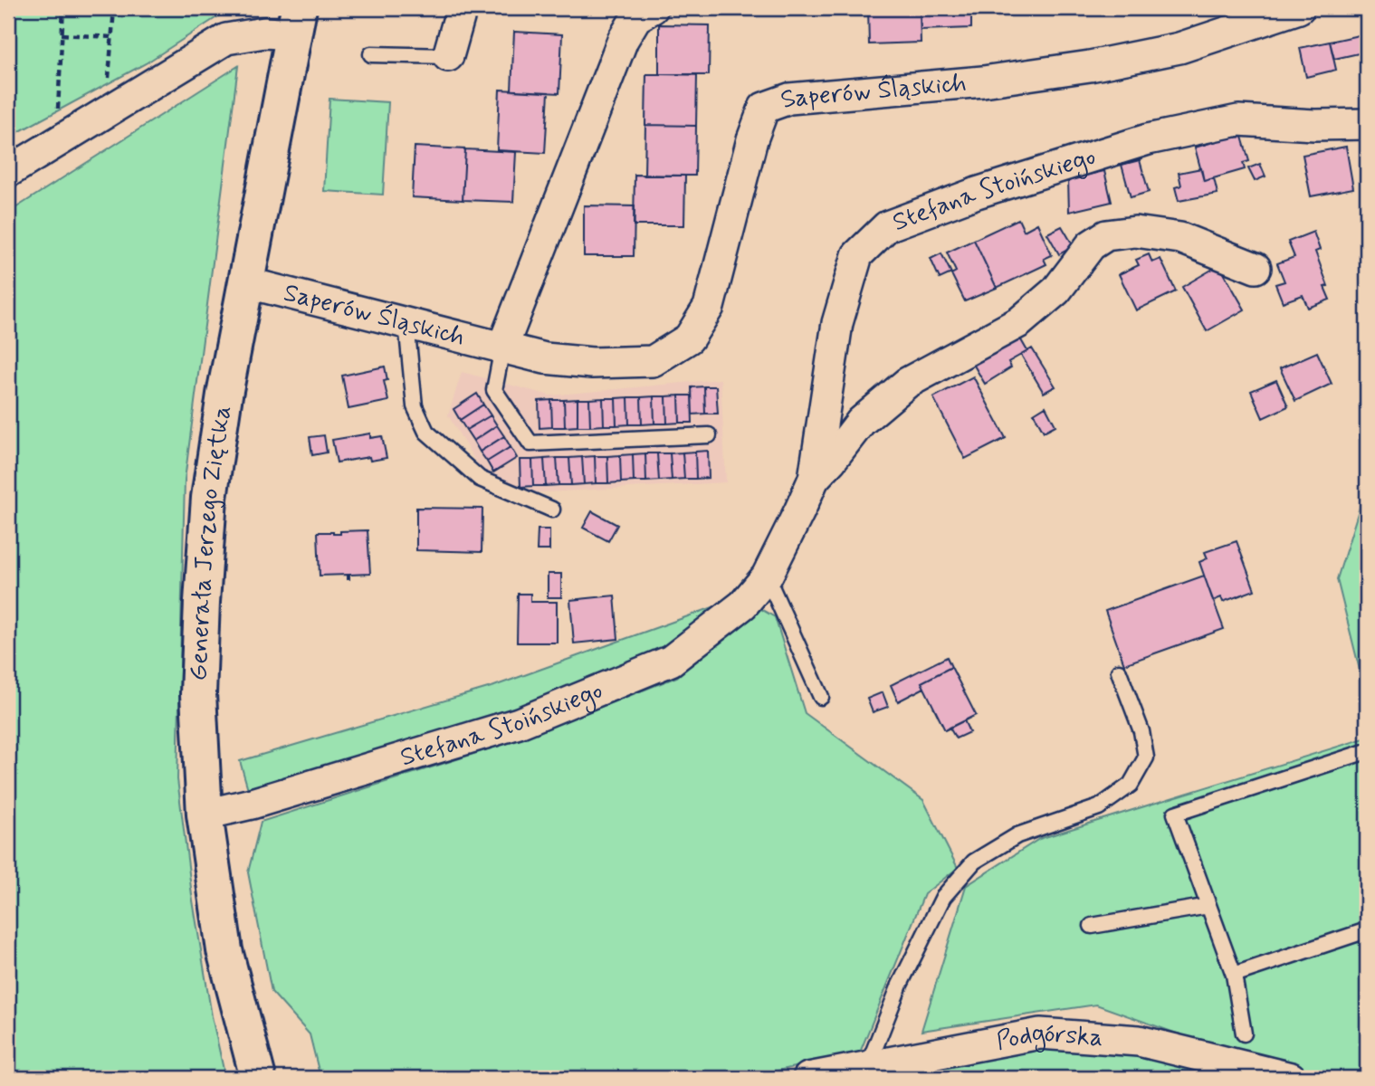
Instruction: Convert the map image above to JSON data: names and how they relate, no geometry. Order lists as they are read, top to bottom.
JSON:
{
  "streets": {
    "main road": ["Generała Jerzego Ziętka"],
    "street": ["Saperów Śląskich", "Stefana Stoińskiego", "Podgórska"]
  },
  "crossings": [
    ["Saperów Śląskich", "Generała Jerzego Ziętka"],
    ["Stefana Stoińskiego", "Generała Jerzego Ziętka"]
  ]
}
